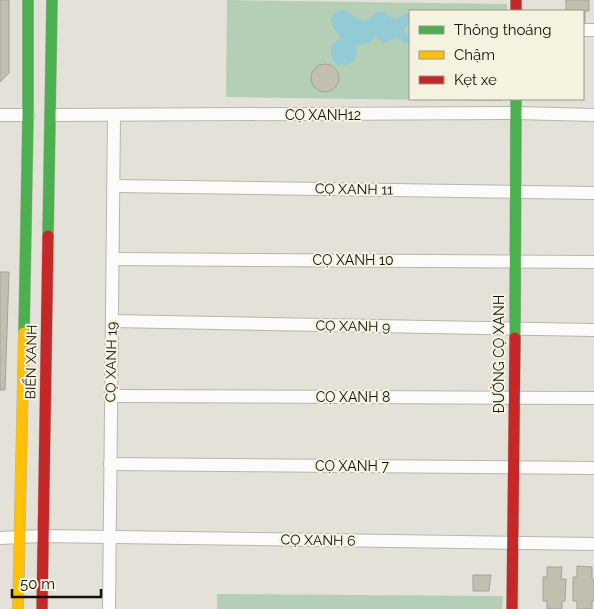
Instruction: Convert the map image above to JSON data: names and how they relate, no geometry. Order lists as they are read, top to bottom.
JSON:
{
  "streets": {
    "street": [
      "CỌ XANH12",
      "CỌ XANH 11",
      "CỌ XANH 10",
      "CỌ XANH 9",
      "ĐƯỜNG CỌ XANH",
      "BIỂN XANH",
      "CỌ XANH 19",
      "CỌ XANH 8",
      "CỌ XANH 7",
      "CỌ XANH 6"
    ]
  },
  "crossings": [
    ["CỌ XANH12", "ĐƯỜNG CỌ XANH"],
    ["CỌ XANH12", "BIỂN XANH"],
    ["CỌ XANH12", "CỌ XANH 19"],
    ["CỌ XANH 11", "ĐƯỜNG CỌ XANH"],
    ["CỌ XANH 11", "CỌ XANH 19"],
    ["CỌ XANH 10", "ĐƯỜNG CỌ XANH"],
    ["CỌ XANH 10", "CỌ XANH 19"],
    ["CỌ XANH 9", "ĐƯỜNG CỌ XANH"],
    ["CỌ XANH 9", "CỌ XANH 19"],
    ["ĐƯỜNG CỌ XANH", "CỌ XANH 8"],
    ["ĐƯỜNG CỌ XANH", "CỌ XANH 7"],
    ["ĐƯỜNG CỌ XANH", "CỌ XANH 6"],
    ["BIỂN XANH", "CỌ XANH 6"],
    ["CỌ XANH 19", "CỌ XANH 8"],
    ["CỌ XANH 19", "CỌ XANH 7"],
    ["CỌ XANH 19", "CỌ XANH 6"]
  ],
  "legend": ["Thông thoáng", "Chậm", "Kẹt xe"],
  "scale_bar": "50 m"
}
